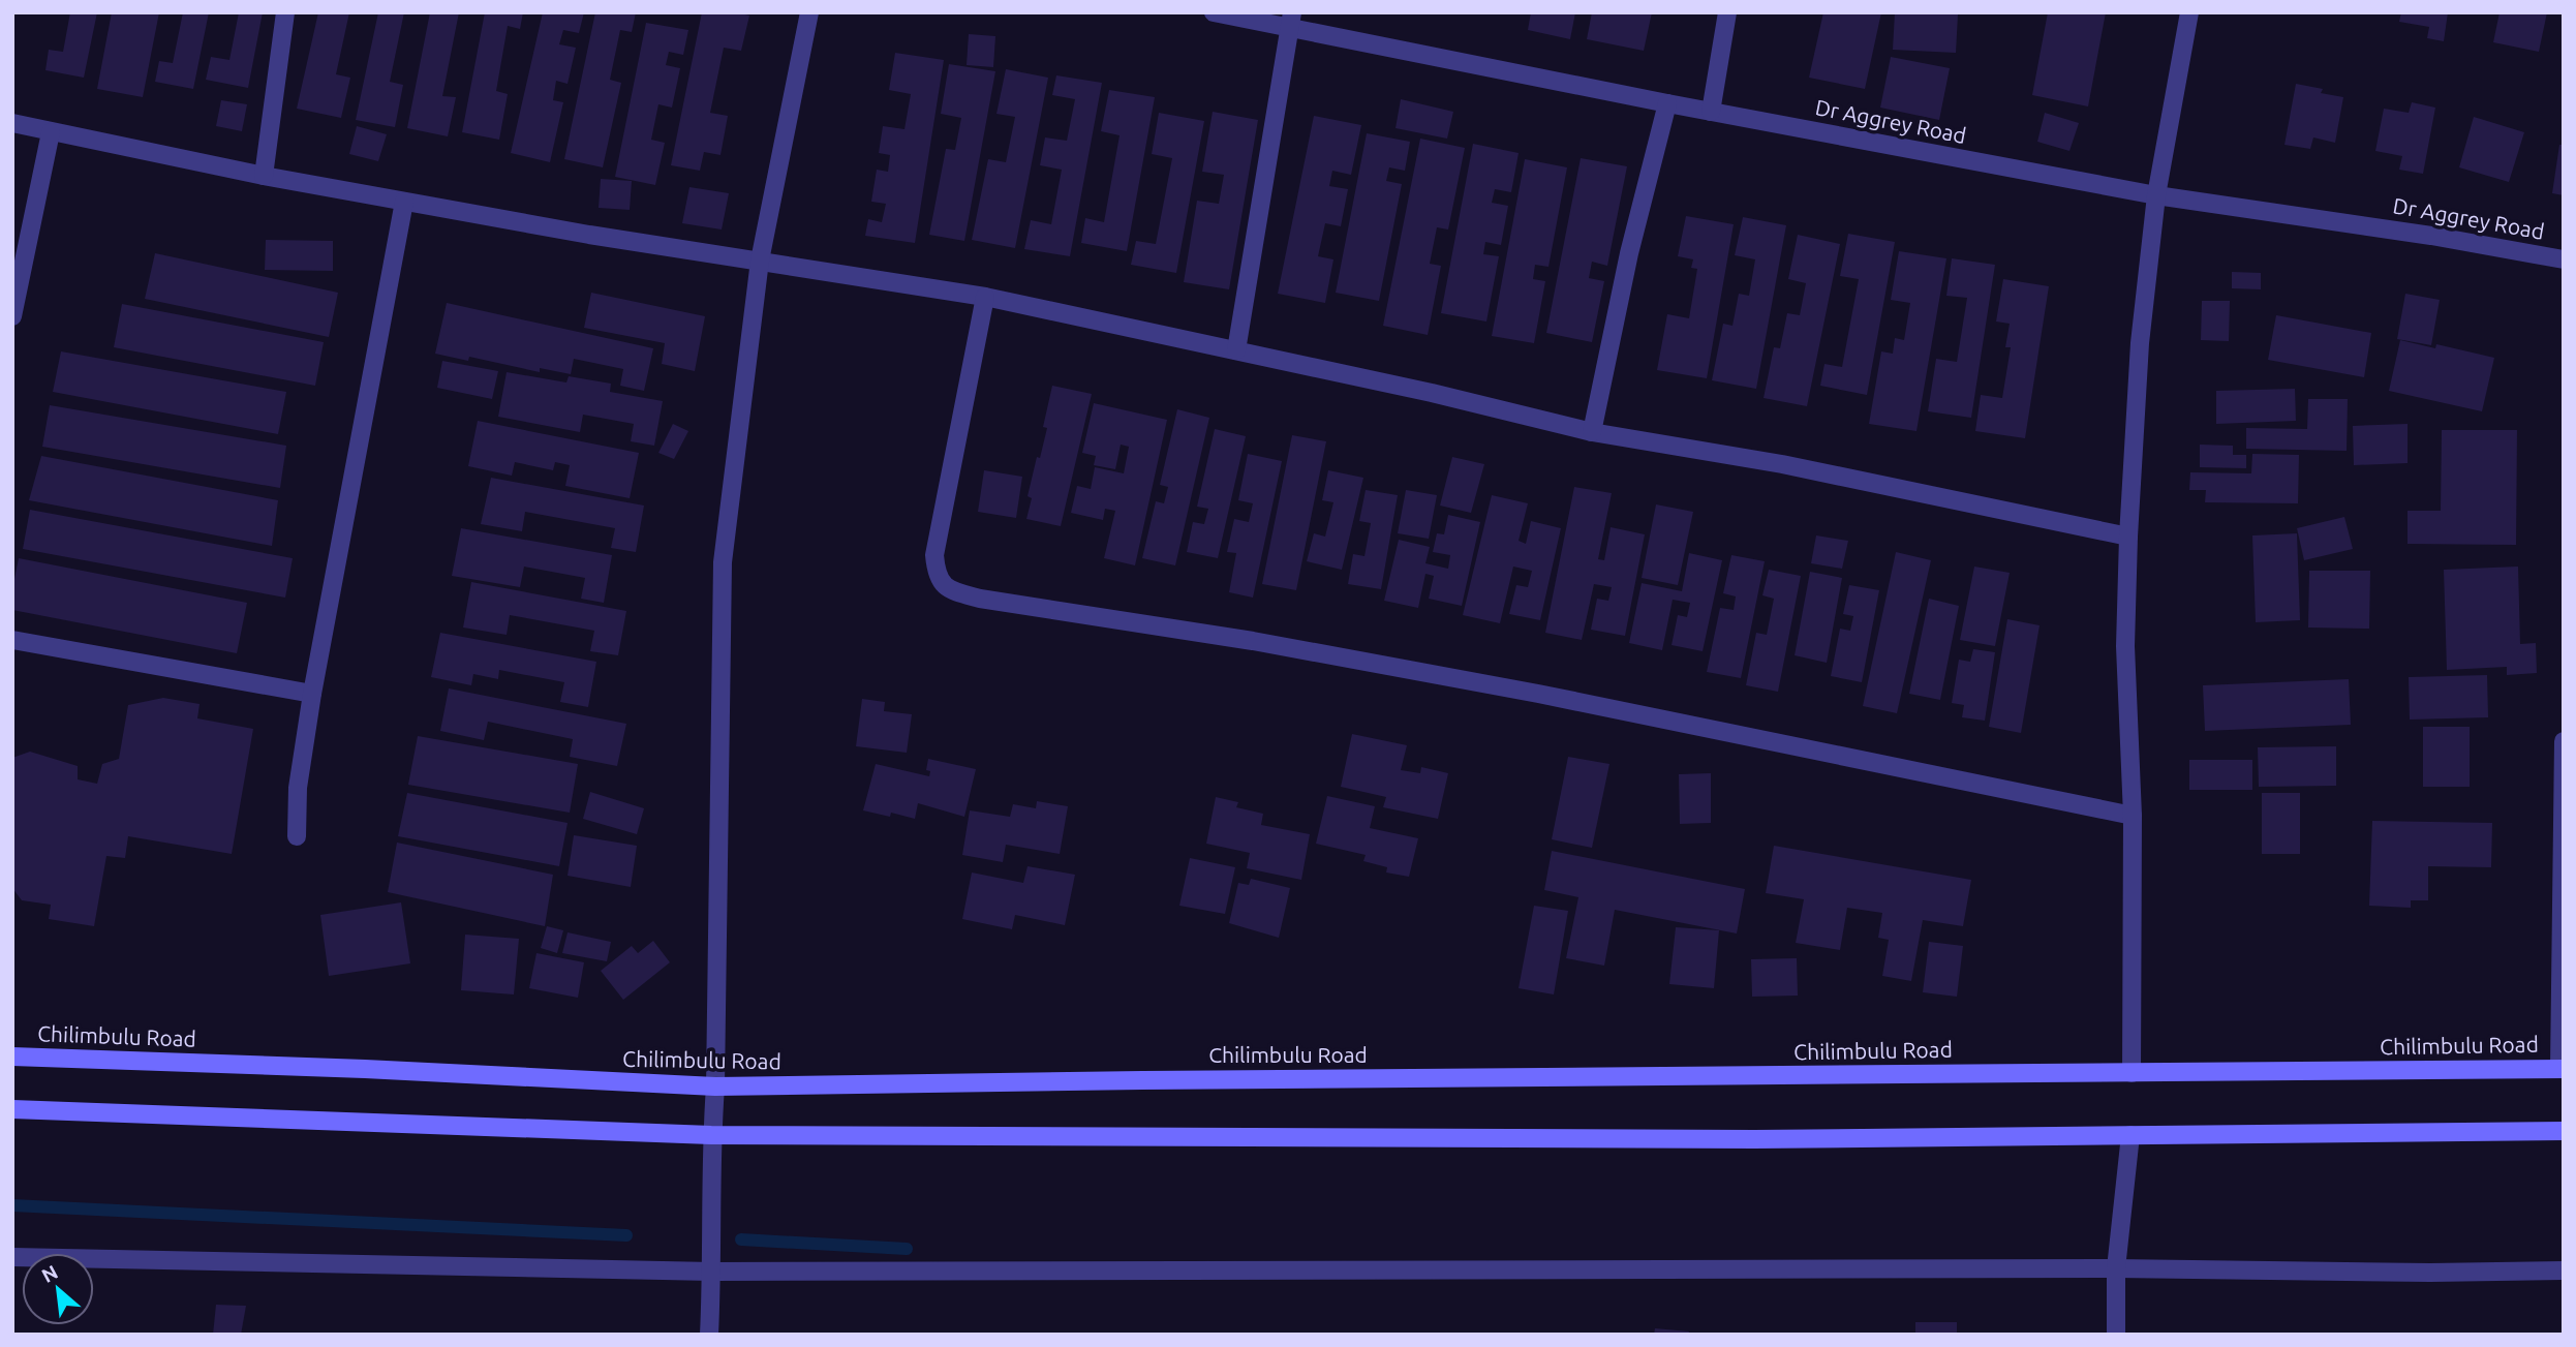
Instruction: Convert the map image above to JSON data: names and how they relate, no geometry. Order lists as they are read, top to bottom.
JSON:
{
  "streets": {
    "main road": ["Chilimbulu Road"],
    "street": ["Dr Aggrey Road"]
  },
  "north": "top left"
}
